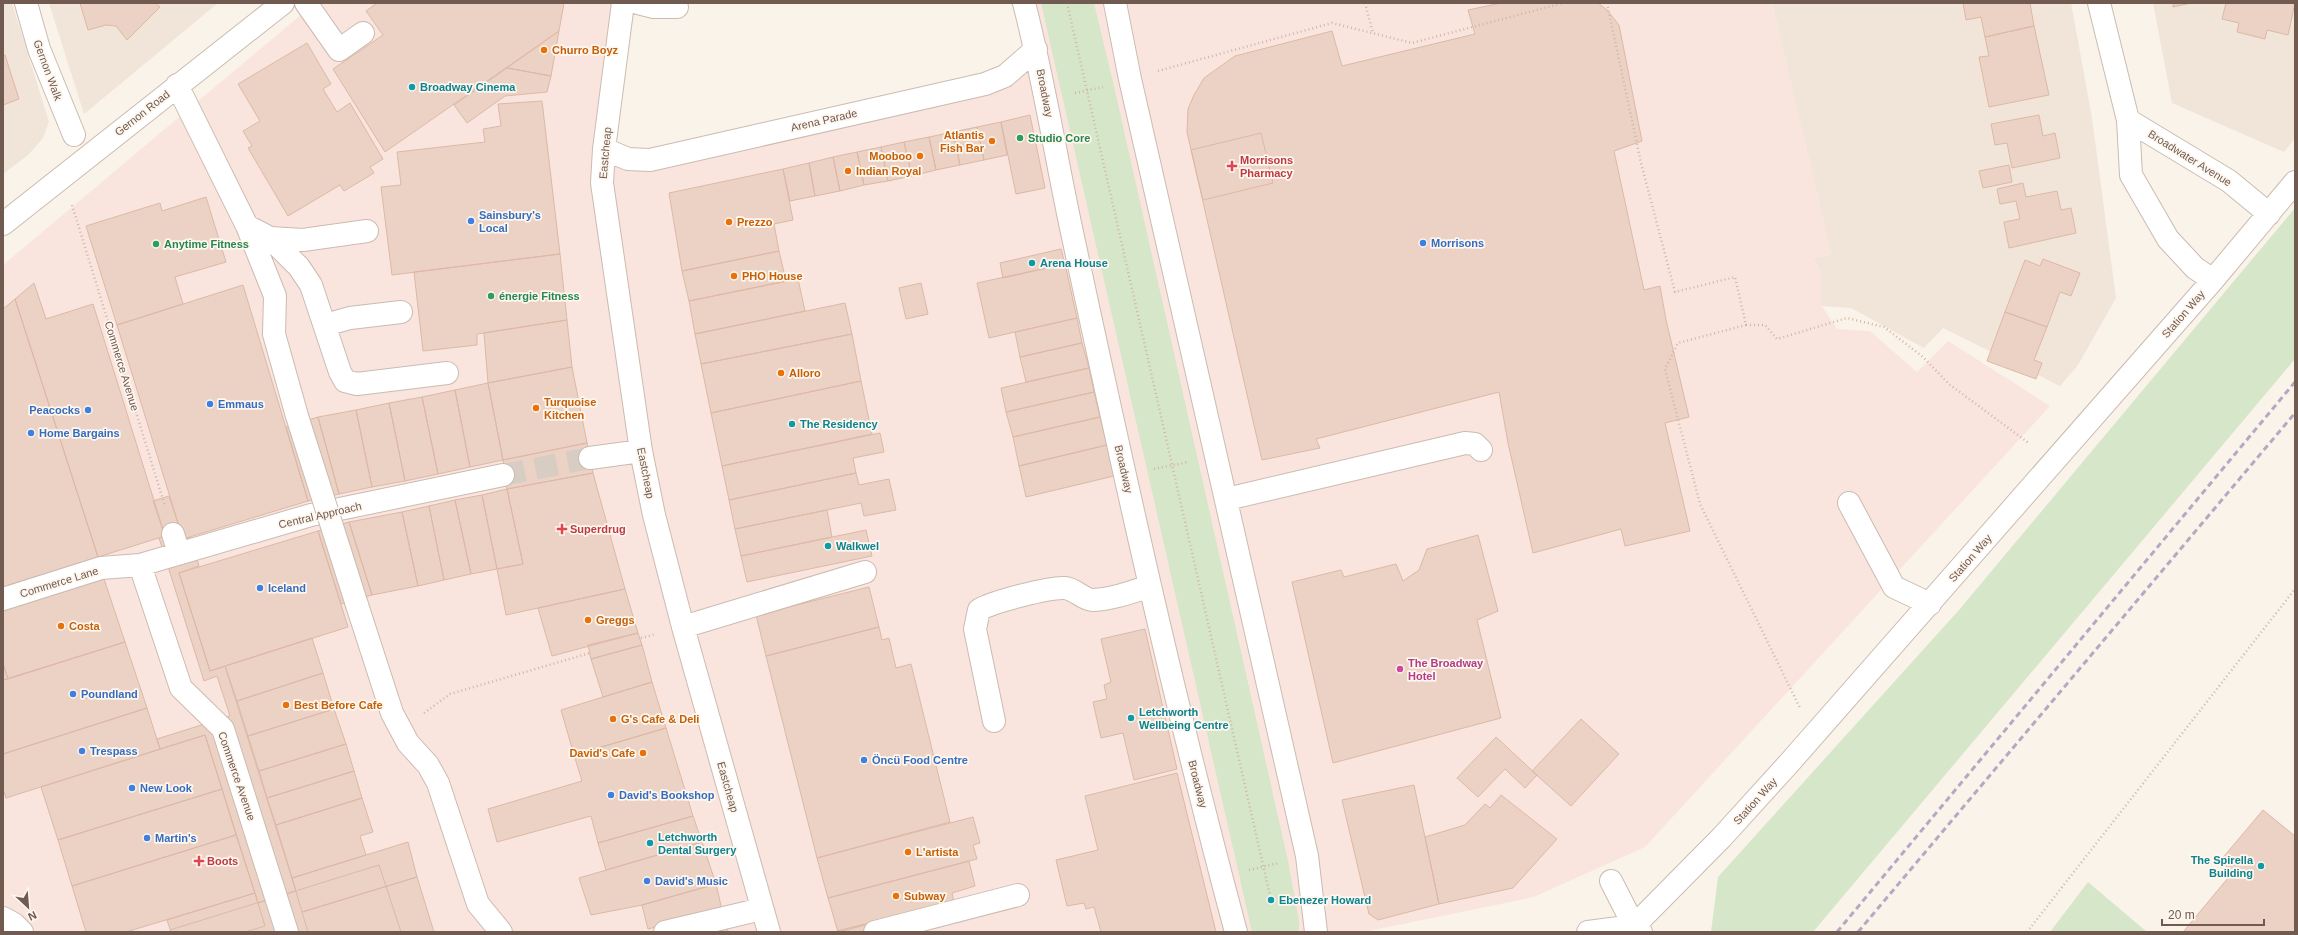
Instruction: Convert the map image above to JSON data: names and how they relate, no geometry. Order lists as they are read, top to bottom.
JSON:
{
  "streets": {
    "street": [
      "Gernon Walk",
      "Broadway",
      "Gernon Road",
      "Arena Parade",
      "Eastcheap",
      "Broadwater Avenue",
      "Station Way",
      "Commerce Avenue",
      "Central Approach",
      "Commerce Lane"
    ]
  },
  "crossings": [
    ["Broadway", "Arena Parade"],
    ["Gernon Road", "Commerce Avenue"],
    ["Arena Parade", "Eastcheap"],
    ["Broadwater Avenue", "Station Way"],
    ["Commerce Avenue", "Central Approach"],
    ["Commerce Avenue", "Commerce Lane"],
    ["Central Approach", "Commerce Lane"]
  ],
  "places": {
    "other": [
      "Churro Boyz",
      "Broadway Cinema",
      "Studio Core",
      "Atlantis Fish Bar",
      "Mooboo",
      "Indian Royal",
      "Sainsbury's Local",
      "Prezzo",
      "Morrisons",
      "Anytime Fitness",
      "Arena House",
      "PHO House",
      "énergie Fitness",
      "Alloro",
      "Emmaus",
      "Turquoise Kitchen",
      "Peacocks",
      "The Residency",
      "Home Bargains",
      "Walkwel",
      "Iceland",
      "Greggs",
      "Costa",
      "The Broadway Hotel",
      "Poundland",
      "Best Before Cafe",
      "Letchworth Wellbeing Centre",
      "G's Cafe & Deli",
      "Trespass",
      "David's Cafe",
      "Öncü Food Centre",
      "New Look",
      "David's Bookshop",
      "Martin's",
      "Letchworth Dental Surgery",
      "L'artista",
      "The Spirella Building",
      "David's Music",
      "Subway",
      "Ebenezer Howard"
    ],
    "health": ["Morrisons Pharmacy", "Superdrug", "Boots"]
  },
  "scale_bar": "20 m",
  "north": "bottom right"
}
